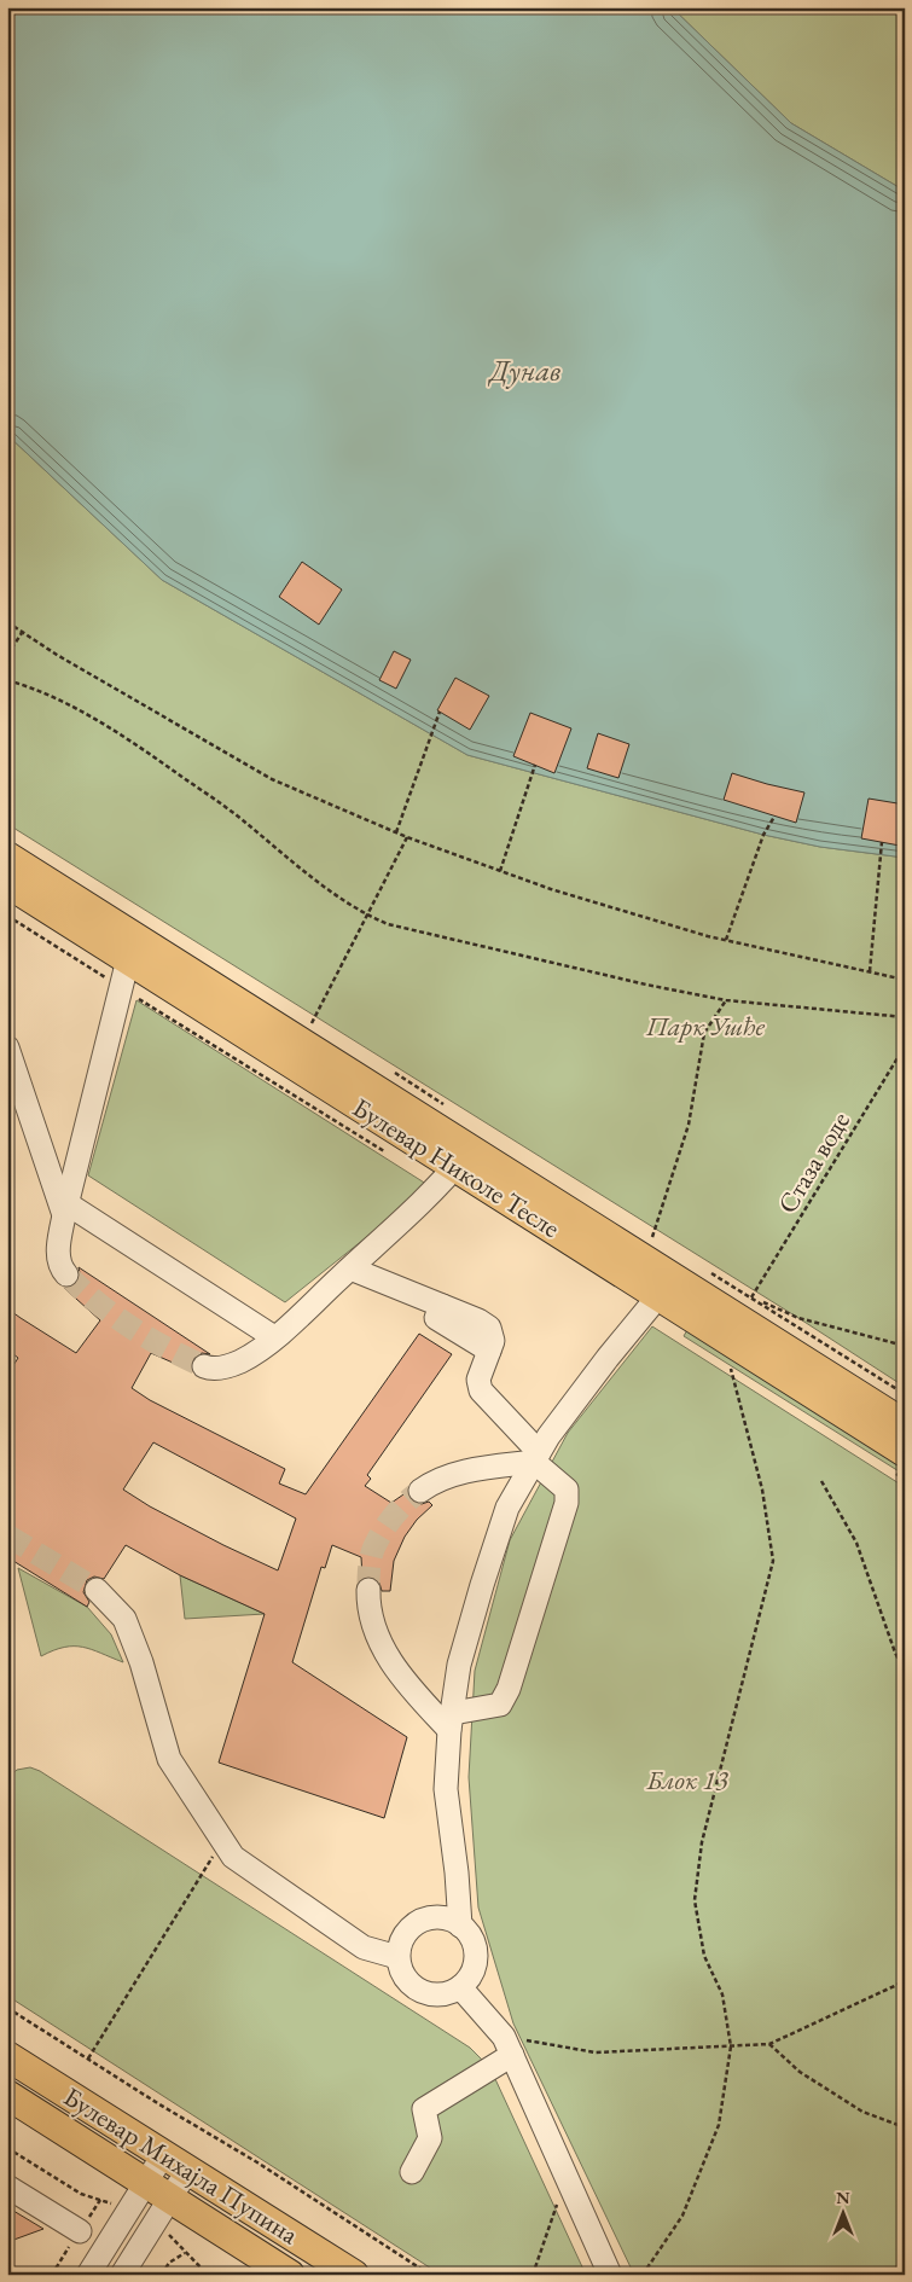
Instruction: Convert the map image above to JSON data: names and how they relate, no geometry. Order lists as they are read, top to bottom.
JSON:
{
  "streets": {
    "main road": ["Булевар Николе Тесле", "Булевар Михајла Пупина"],
    "path": ["Стаза воде"]
  },
  "water": ["Дунав"],
  "parks": ["Парк Ушће", "Блок 13"],
  "north": "top"
}
